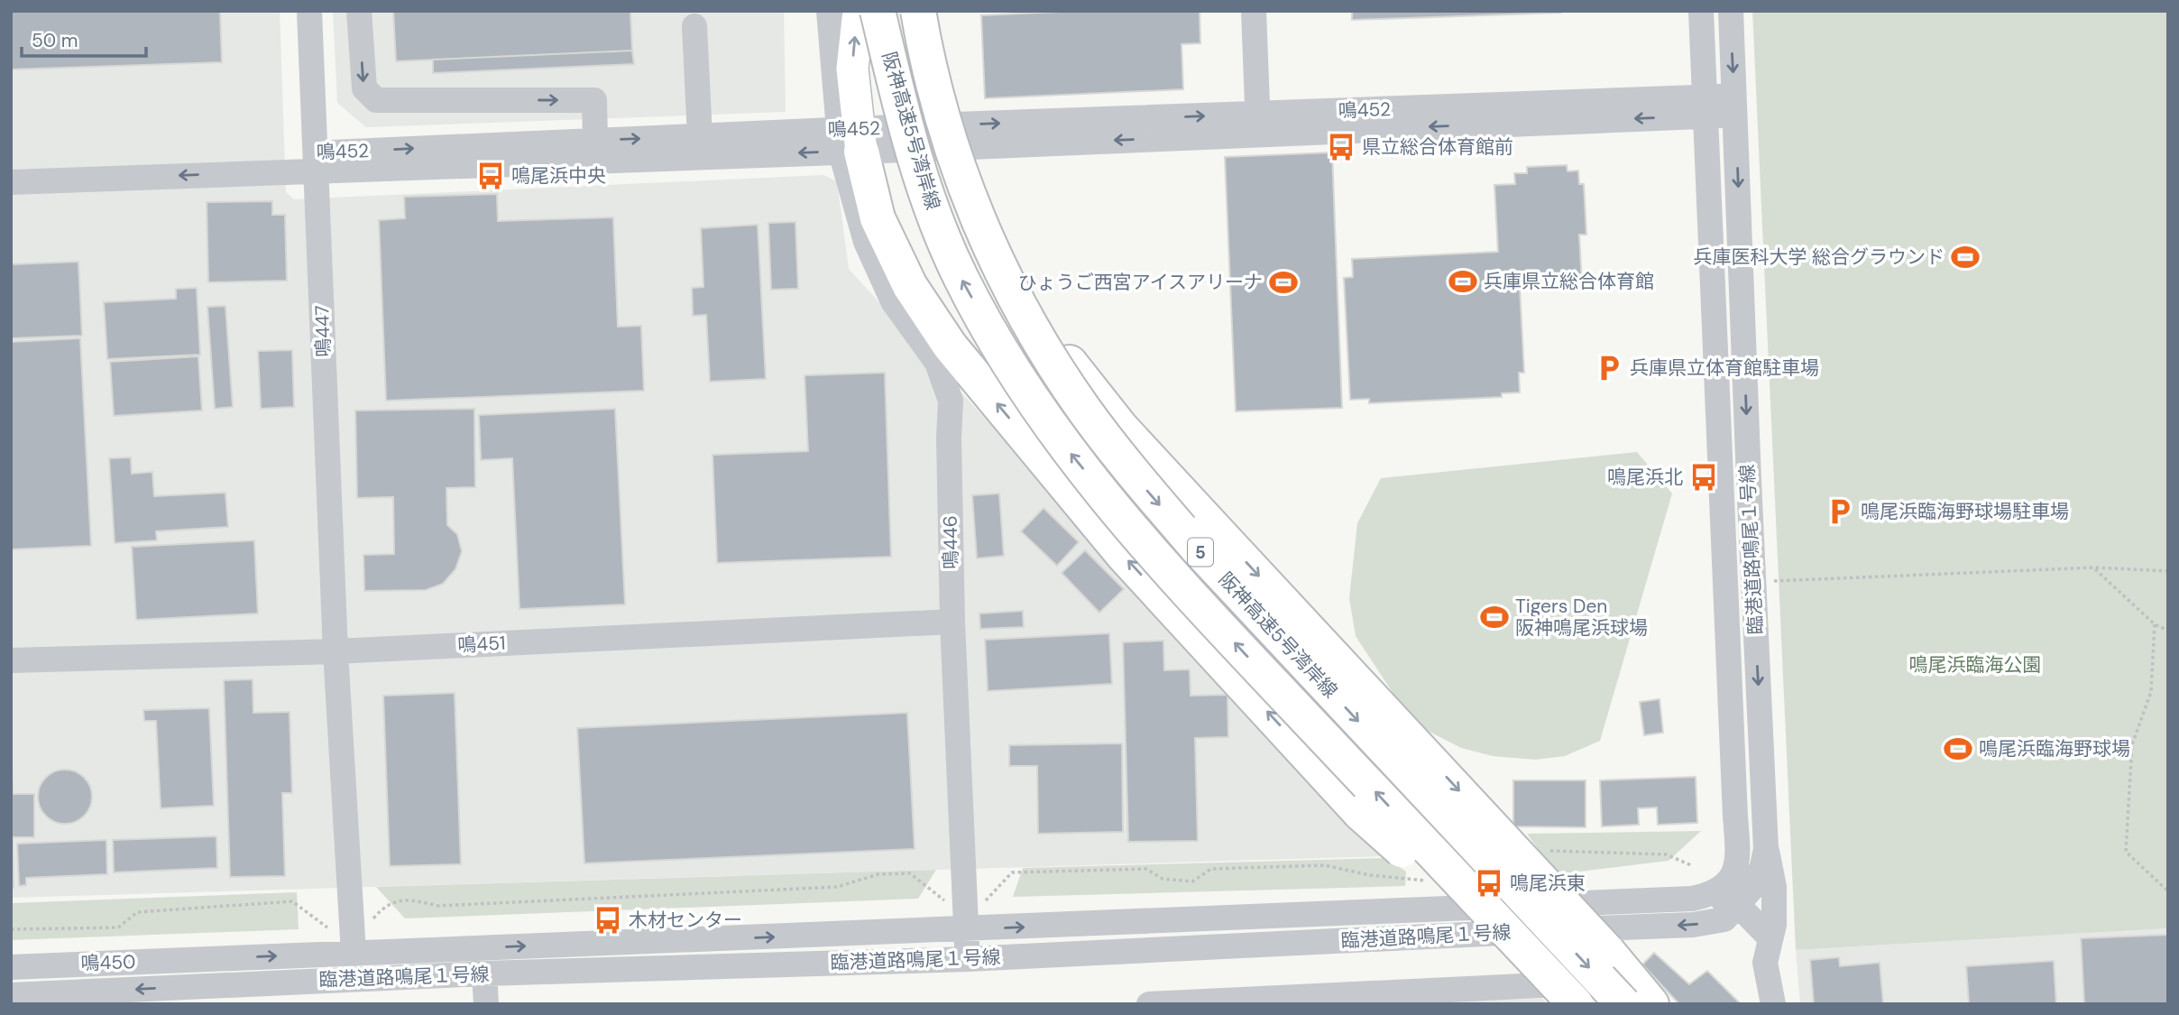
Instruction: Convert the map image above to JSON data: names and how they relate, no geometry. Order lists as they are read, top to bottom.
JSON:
{
  "streets": {
    "highway": ["阪神高速5号湾岸線", "5"],
    "street": [
      "鳴452",
      "鳴447",
      "鳴446",
      "臨港道路鳴尾１号線",
      "鳴451",
      "鳴450"
    ]
  },
  "crossings": [
    ["鳴452", "鳴447"],
    ["鳴452", "鳴446"],
    ["鳴452", "臨港道路鳴尾１号線"],
    ["鳴452", "5"],
    ["阪神高速5号湾岸線", "5"],
    ["鳴447", "臨港道路鳴尾１号線"],
    ["鳴447", "鳴451"],
    ["鳴446", "臨港道路鳴尾１号線"],
    ["鳴446", "5"],
    ["鳴446", "鳴451"],
    ["臨港道路鳴尾１号線", "鳴450"]
  ],
  "parks": ["鳴尾浜臨海公園"],
  "places": {
    "bus stop": [
      "県立総合体育館前",
      "鳴尾浜中央",
      "鳴尾浜北",
      "鳴尾浜東",
      "木材センター"
    ],
    "sports": [
      "兵庫医科大学 総合グラウンド",
      "兵庫県立総合体育館",
      "ひょうご西宮アイスアリーナ",
      "Tigers Den 阪神鳴尾浜球場",
      "鳴尾浜臨海野球場"
    ],
    "parking": ["兵庫県立体育館駐車場", "鳴尾浜臨海野球場駐車場"]
  },
  "scale_bar": "50 m"
}
